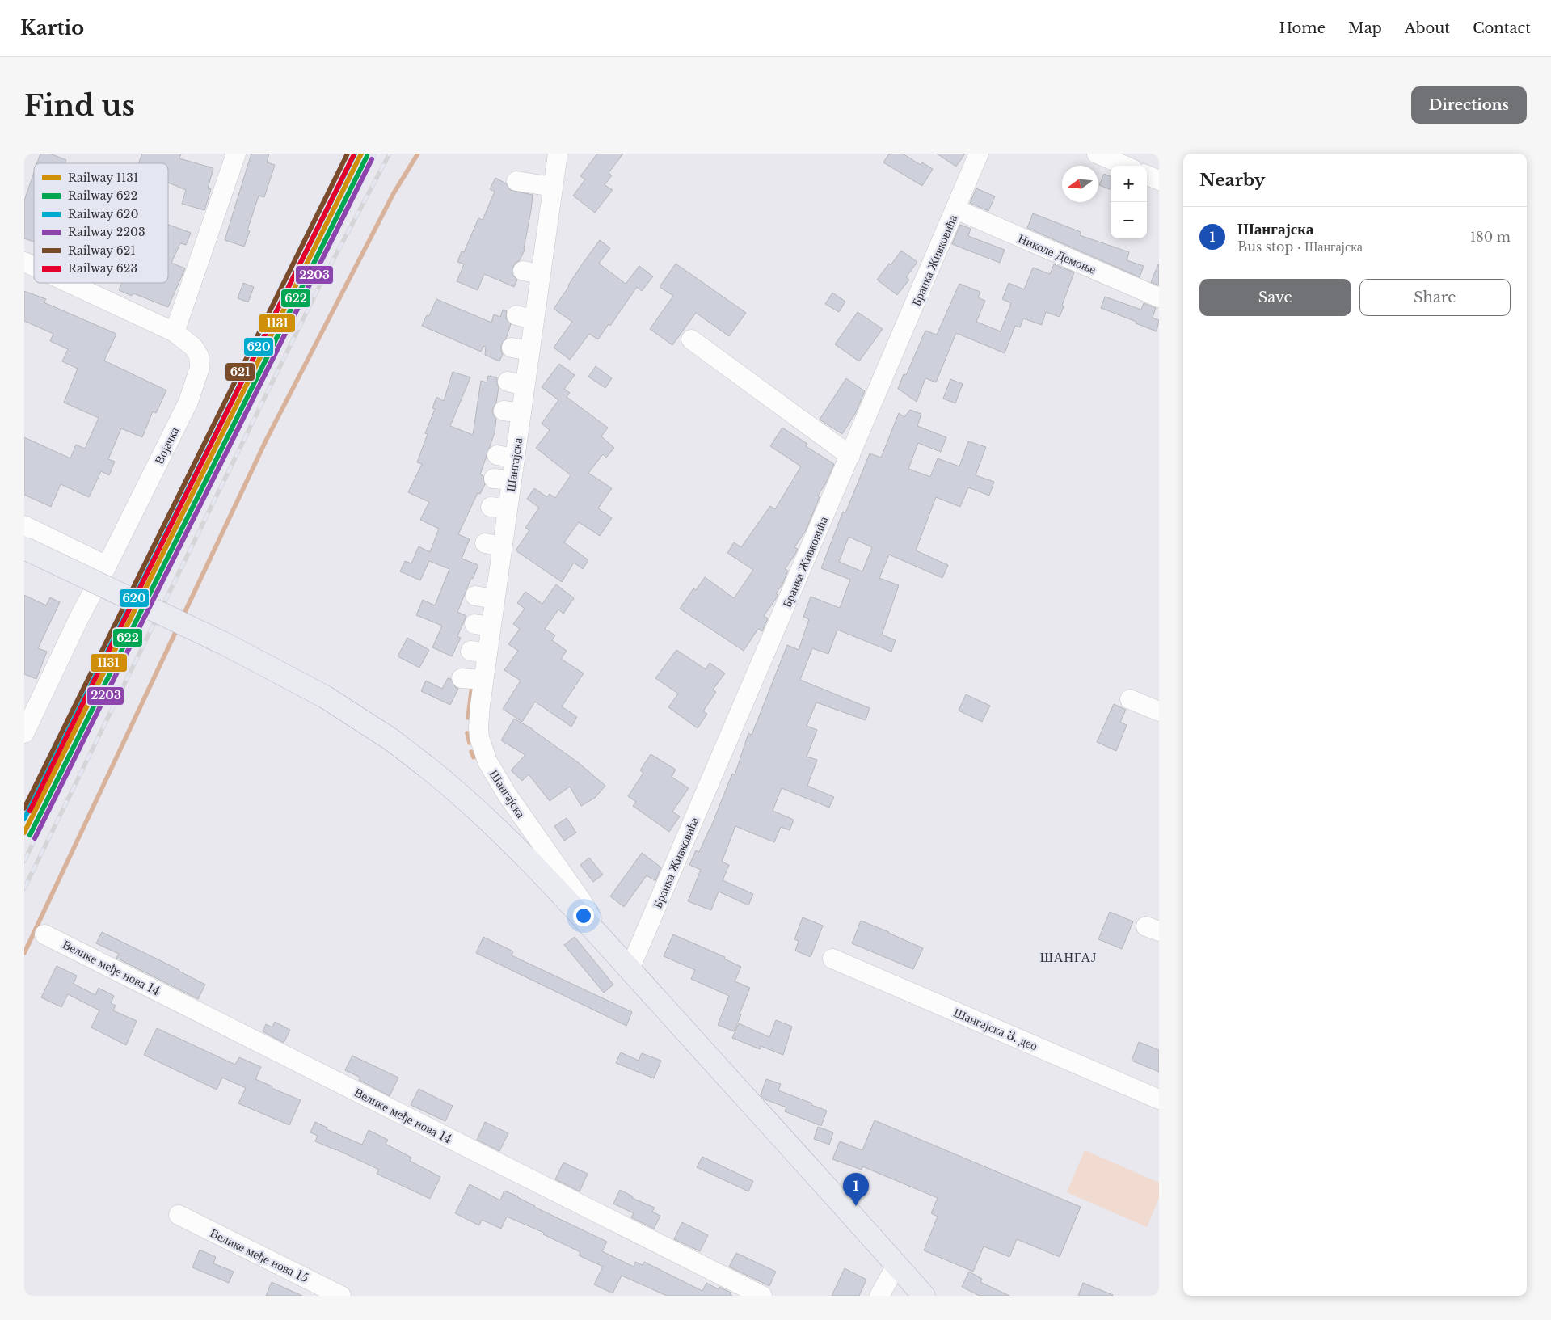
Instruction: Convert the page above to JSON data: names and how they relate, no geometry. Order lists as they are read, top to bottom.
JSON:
{
  "streets": {
    "main road": ["Шангајска"],
    "street": [
      "Николе Демоње",
      "Бранка Живковића",
      "Војачка",
      "Велике међе нова 14",
      "Шангајска 3. део",
      "Велике међе нова 15"
    ]
  },
  "crossings": [
    ["Николе Демоње", "Бранка Живковића"],
    ["Бранка Живковића", "Шангајска"]
  ],
  "districts": ["ШАНГАЈ"],
  "lines": [
    "rail line 1131",
    "rail line 620",
    "rail line 621",
    "rail line 622",
    "rail line 623",
    "rail line 2203"
  ],
  "legend": [
    "Railway 1131",
    "Railway 622",
    "Railway 620",
    "Railway 2203",
    "Railway 621",
    "Railway 623"
  ],
  "north": "left",
  "page": {
    "header": "Kartio",
    "nav": [
      "Home",
      "Map",
      "About",
      "Contact"
    ],
    "buttons": [
      "Directions",
      ["Save", "Share"]
    ],
    "title": "Find us",
    "heading": "Nearby",
    "map_buttons": ["+", "−"],
    "list": [
      {
        "mark": "1",
        "name": "Шангајска",
        "note": "Bus stop · Шангајска",
        "value": "180 m"
      }
    ],
    "pins": "1"
  }
}
